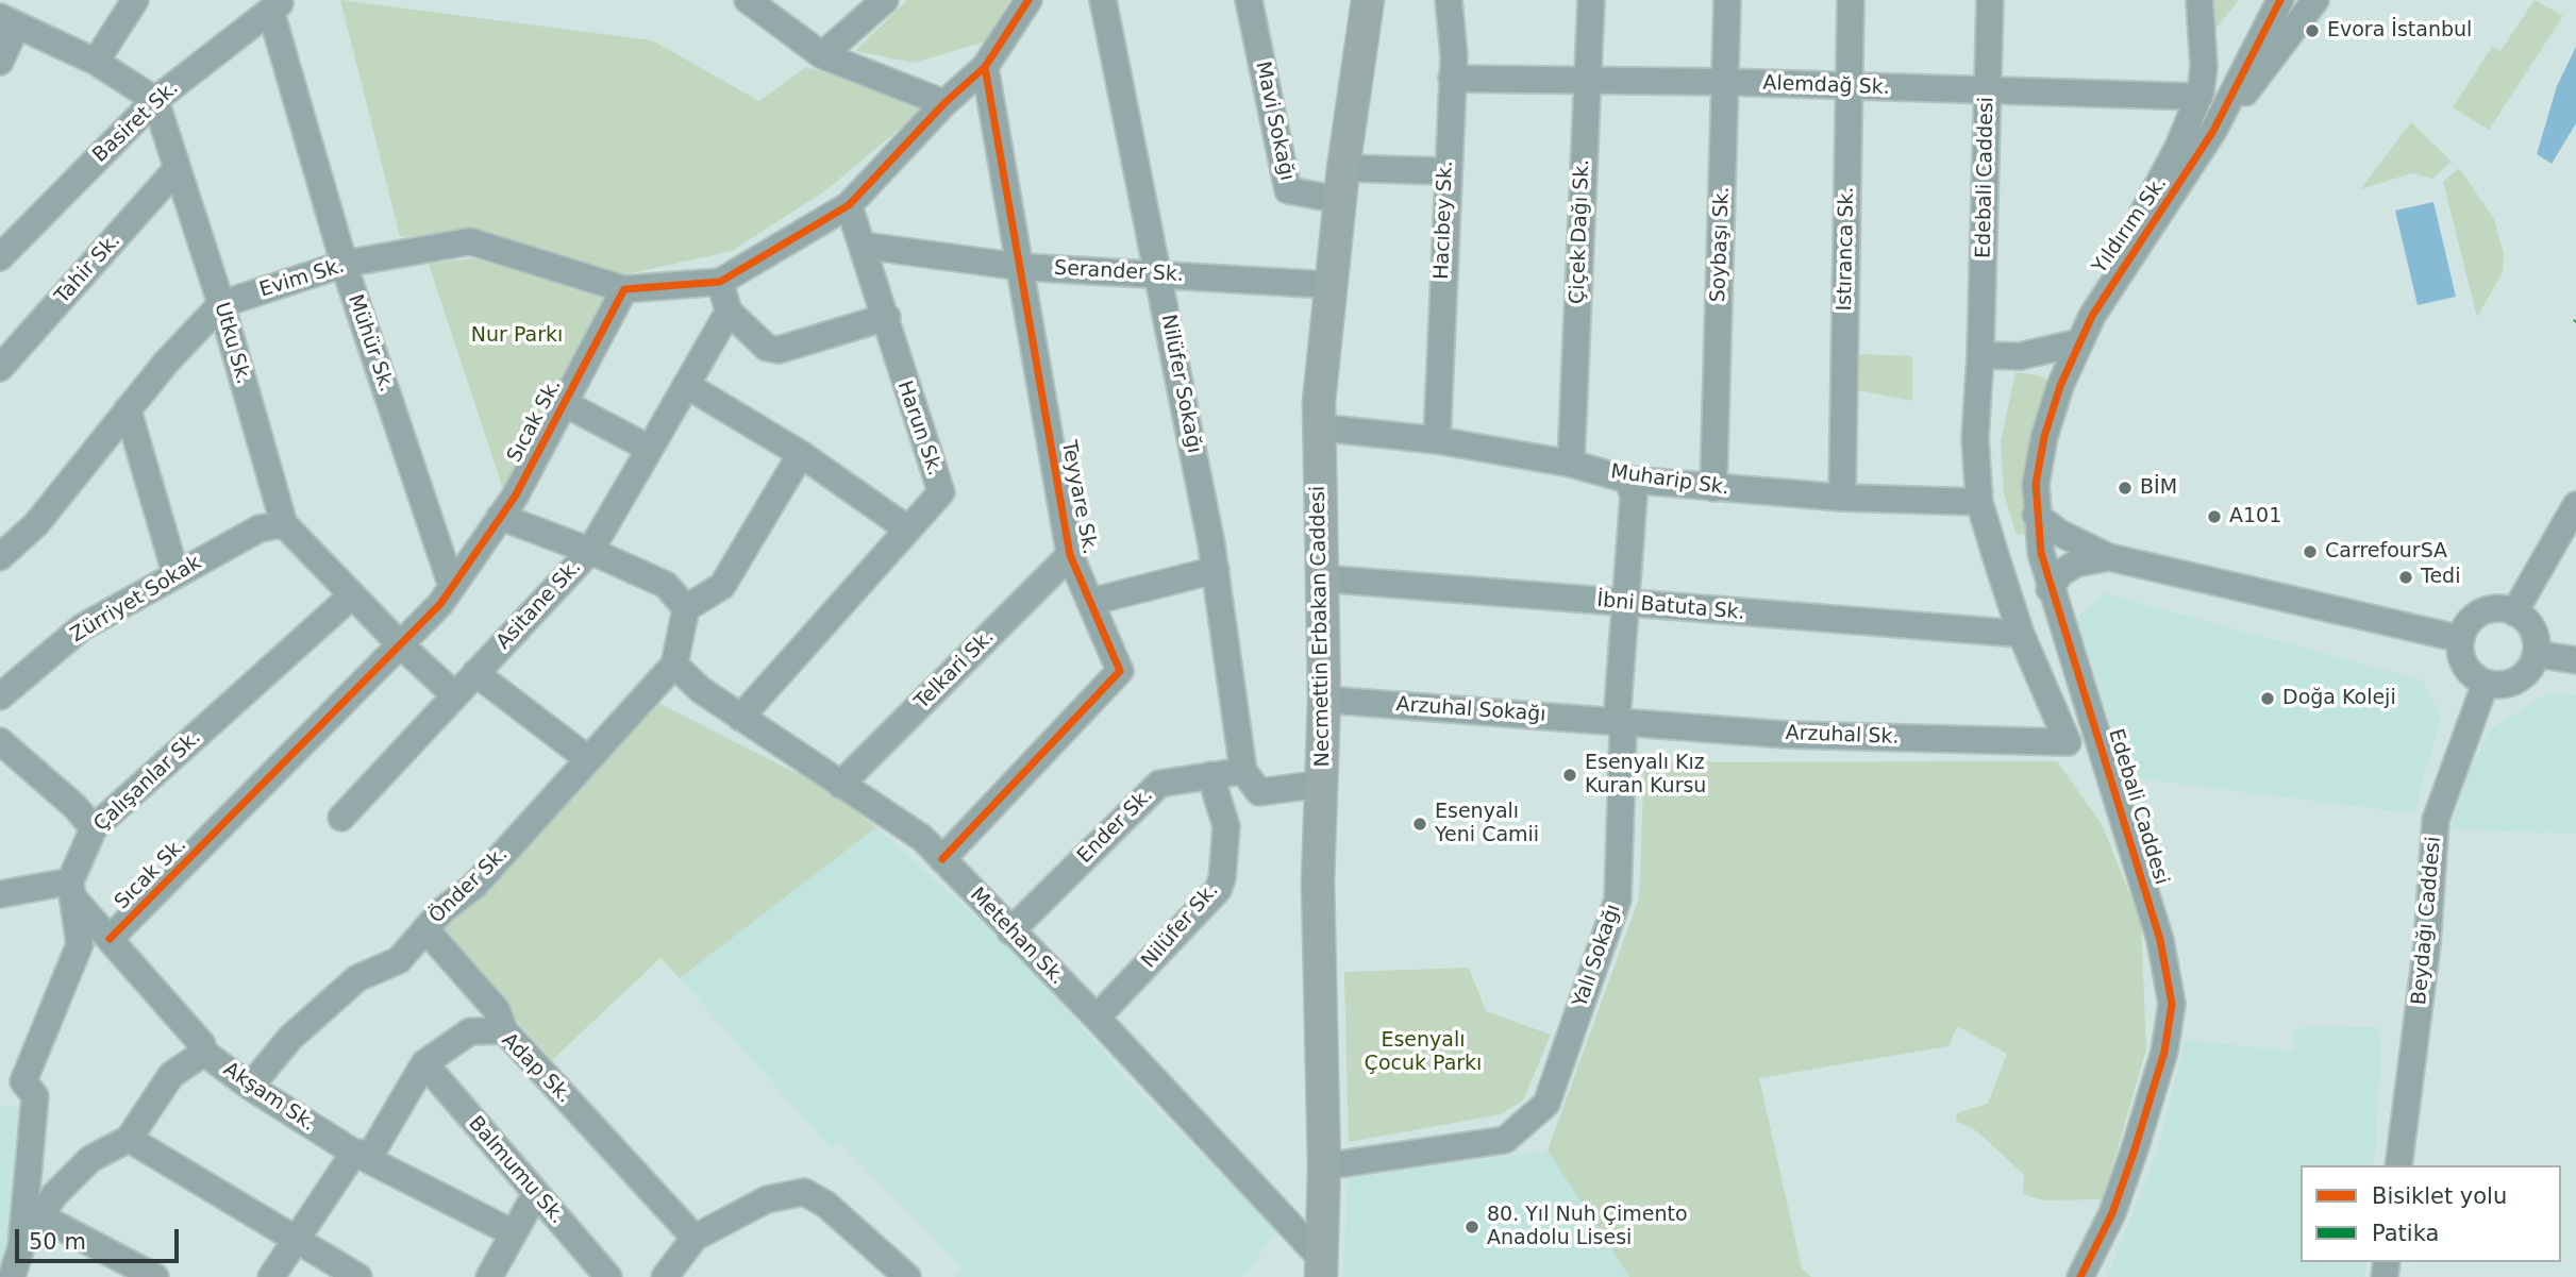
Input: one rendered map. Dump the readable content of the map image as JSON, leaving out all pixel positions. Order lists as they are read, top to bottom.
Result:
{
  "streets": {
    "main road": ["Necmettin Erbakan Caddesi"],
    "street": [
      "Alemdağ Sk.",
      "Mavi Sokağı",
      "Basiret Sk.",
      "Edebali Caddesi",
      "Hacıbey Sk.",
      "Yıldırım Sk.",
      "Çiçek Dağı Sk.",
      "Soybaşı Sk.",
      "Istıranca Sk.",
      "Tahir Sk.",
      "Serander Sk.",
      "Evim Sk.",
      "Utku Sk.",
      "Mühür Sk.",
      "Nilüfer Sokağı",
      "Sıcak Sk.",
      "Harun Sk.",
      "Muharip Sk.",
      "Teyyare Sk.",
      "Zürriyet Sokak",
      "Asitane Sk.",
      "İbni Batuta Sk.",
      "Telkari Sk.",
      "Arzuhal Sokağı",
      "Arzuhal Sk.",
      "Çalışanlar Sk.",
      "Ender Sk.",
      "Önder Sk.",
      "Beydağı Caddesi",
      "Nilüfer Sk.",
      "Metehan Sk.",
      "Yalı Sokağı",
      "Adap Sk.",
      "Akşam Sk.",
      "Balmumu Sk."
    ]
  },
  "crossings": [
    ["Alemdağ Sk.", "Edebali Caddesi"],
    ["Alemdağ Sk.", "Hacıbey Sk."],
    ["Alemdağ Sk.", "Yıldırım Sk."],
    ["Alemdağ Sk.", "Çiçek Dağı Sk."],
    ["Alemdağ Sk.", "Soybaşı Sk."],
    ["Alemdağ Sk.", "Istıranca Sk."],
    ["Mavi Sokağı", "Necmettin Erbakan Caddesi"],
    ["Basiret Sk.", "Utku Sk."],
    ["Basiret Sk.", "Mühür Sk."],
    ["Edebali Caddesi", "Yıldırım Sk."],
    ["Edebali Caddesi", "Muharip Sk."],
    ["Edebali Caddesi", "İbni Batuta Sk."],
    ["Edebali Caddesi", "Arzuhal Sk."],
    ["Hacıbey Sk.", "Muharip Sk."],
    ["Çiçek Dağı Sk.", "Muharip Sk."],
    ["Soybaşı Sk.", "Muharip Sk."],
    ["Istıranca Sk.", "Muharip Sk."],
    ["Tahir Sk.", "Utku Sk."],
    ["Serander Sk.", "Nilüfer Sokağı"],
    ["Serander Sk.", "Harun Sk."],
    ["Serander Sk.", "Teyyare Sk."],
    ["Serander Sk.", "Necmettin Erbakan Caddesi"],
    ["Evim Sk.", "Utku Sk."],
    ["Evim Sk.", "Mühür Sk."],
    ["Evim Sk.", "Sıcak Sk."],
    ["Utku Sk.", "Sıcak Sk."],
    ["Utku Sk.", "Zürriyet Sokak"],
    ["Utku Sk.", "Asitane Sk."],
    ["Utku Sk.", "Çalışanlar Sk."],
    ["Mühür Sk.", "Sıcak Sk."],
    ["Nilüfer Sokağı", "Ender Sk."],
    ["Sıcak Sk.", "Akşam Sk."],
    ["Harun Sk.", "Metehan Sk."],
    ["Muharip Sk.", "Necmettin Erbakan Caddesi"],
    ["Muharip Sk.", "Yalı Sokağı"],
    ["Teyyare Sk.", "Telkari Sk."],
    ["Teyyare Sk.", "Metehan Sk."],
    ["İbni Batuta Sk.", "Necmettin Erbakan Caddesi"],
    ["İbni Batuta Sk.", "Yalı Sokağı"],
    ["Necmettin Erbakan Caddesi", "Arzuhal Sokağı"],
    ["Necmettin Erbakan Caddesi", "Metehan Sk."],
    ["Necmettin Erbakan Caddesi", "Yalı Sokağı"],
    ["Telkari Sk.", "Metehan Sk."],
    ["Arzuhal Sokağı", "Arzuhal Sk."],
    ["Arzuhal Sokağı", "Yalı Sokağı"],
    ["Arzuhal Sk.", "Yalı Sokağı"],
    ["Çalışanlar Sk.", "Akşam Sk."],
    ["Ender Sk.", "Nilüfer Sk."],
    ["Ender Sk.", "Metehan Sk."],
    ["Önder Sk.", "Metehan Sk."],
    ["Önder Sk.", "Akşam Sk."],
    ["Nilüfer Sk.", "Metehan Sk."],
    ["Adap Sk.", "Akşam Sk."],
    ["Adap Sk.", "Balmumu Sk."]
  ],
  "parks": ["Nur Parkı", "Esenyalı Çocuk Parkı"],
  "places": [
    "Evora İstanbul",
    "BİM",
    "A101",
    "CarrefourSA",
    "Tedi",
    "Doğa Koleji",
    "Esenyalı Kız Kuran Kursu",
    "Esenyalı Yeni Camii",
    "80. Yıl Nuh Çimento Anadolu Lisesi"
  ],
  "legend": ["Bisiklet yolu", "Patika"],
  "scale_bar": "50 m"
}
